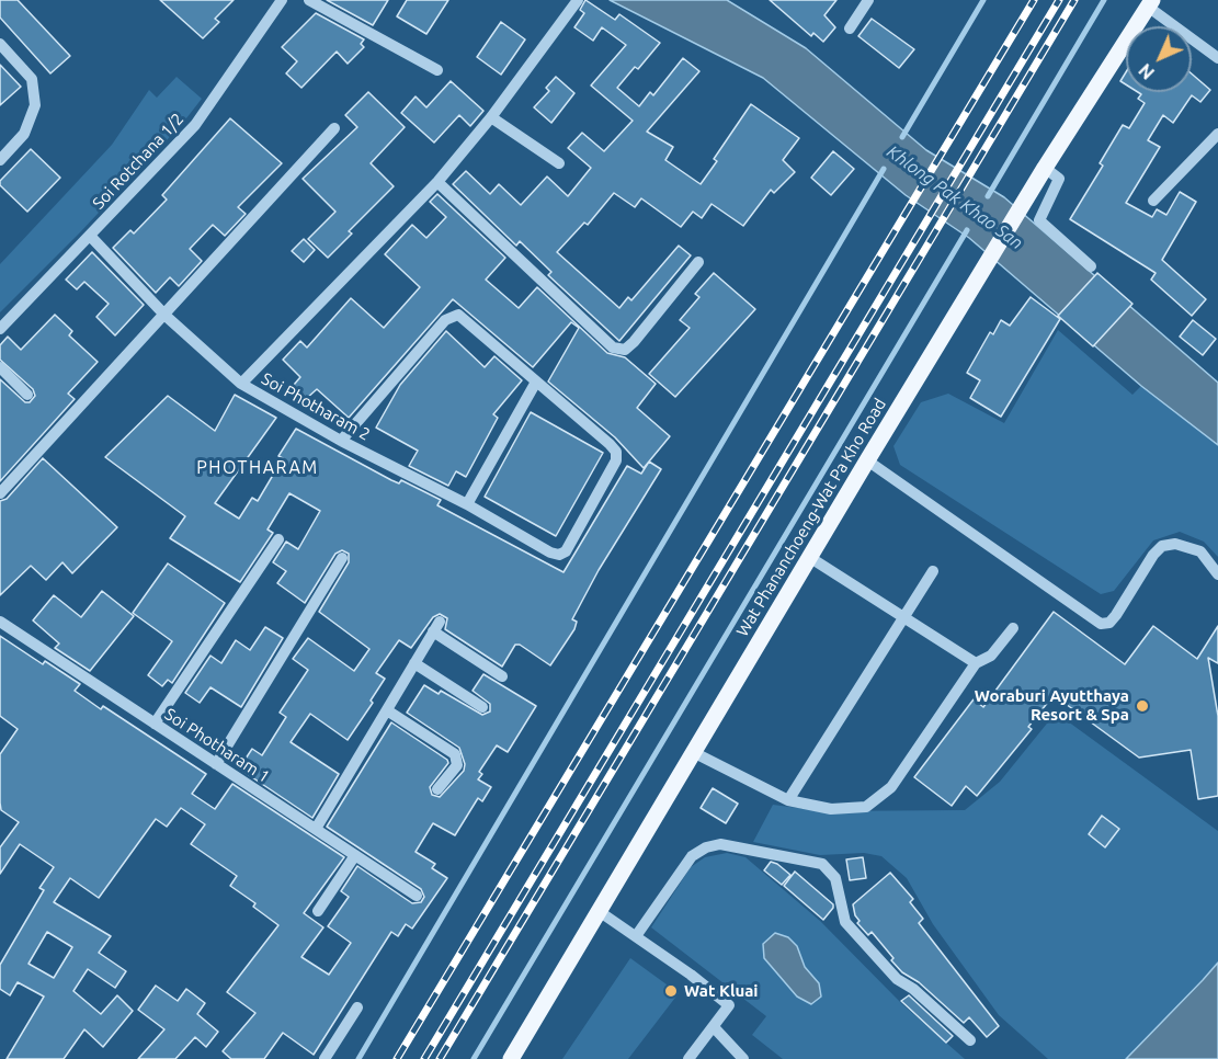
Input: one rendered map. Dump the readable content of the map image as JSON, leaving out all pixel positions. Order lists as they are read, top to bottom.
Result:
{
  "streets": {
    "main road": ["Wat Phananchoeng-Wat Pa Kho Road"],
    "street": ["Soi Rotchana 1/2", "Soi Photharam 2", "Soi Photharam 1"]
  },
  "crossings": [
    ["Soi Rotchana 1/2", "Soi Photharam 2"]
  ],
  "districts": ["PHOTHARAM"],
  "water": ["Khlong Pak Khao San"],
  "places": ["Woraburi Ayutthaya Resort & Spa", "Wat Kluai"],
  "north": "bottom left"
}
